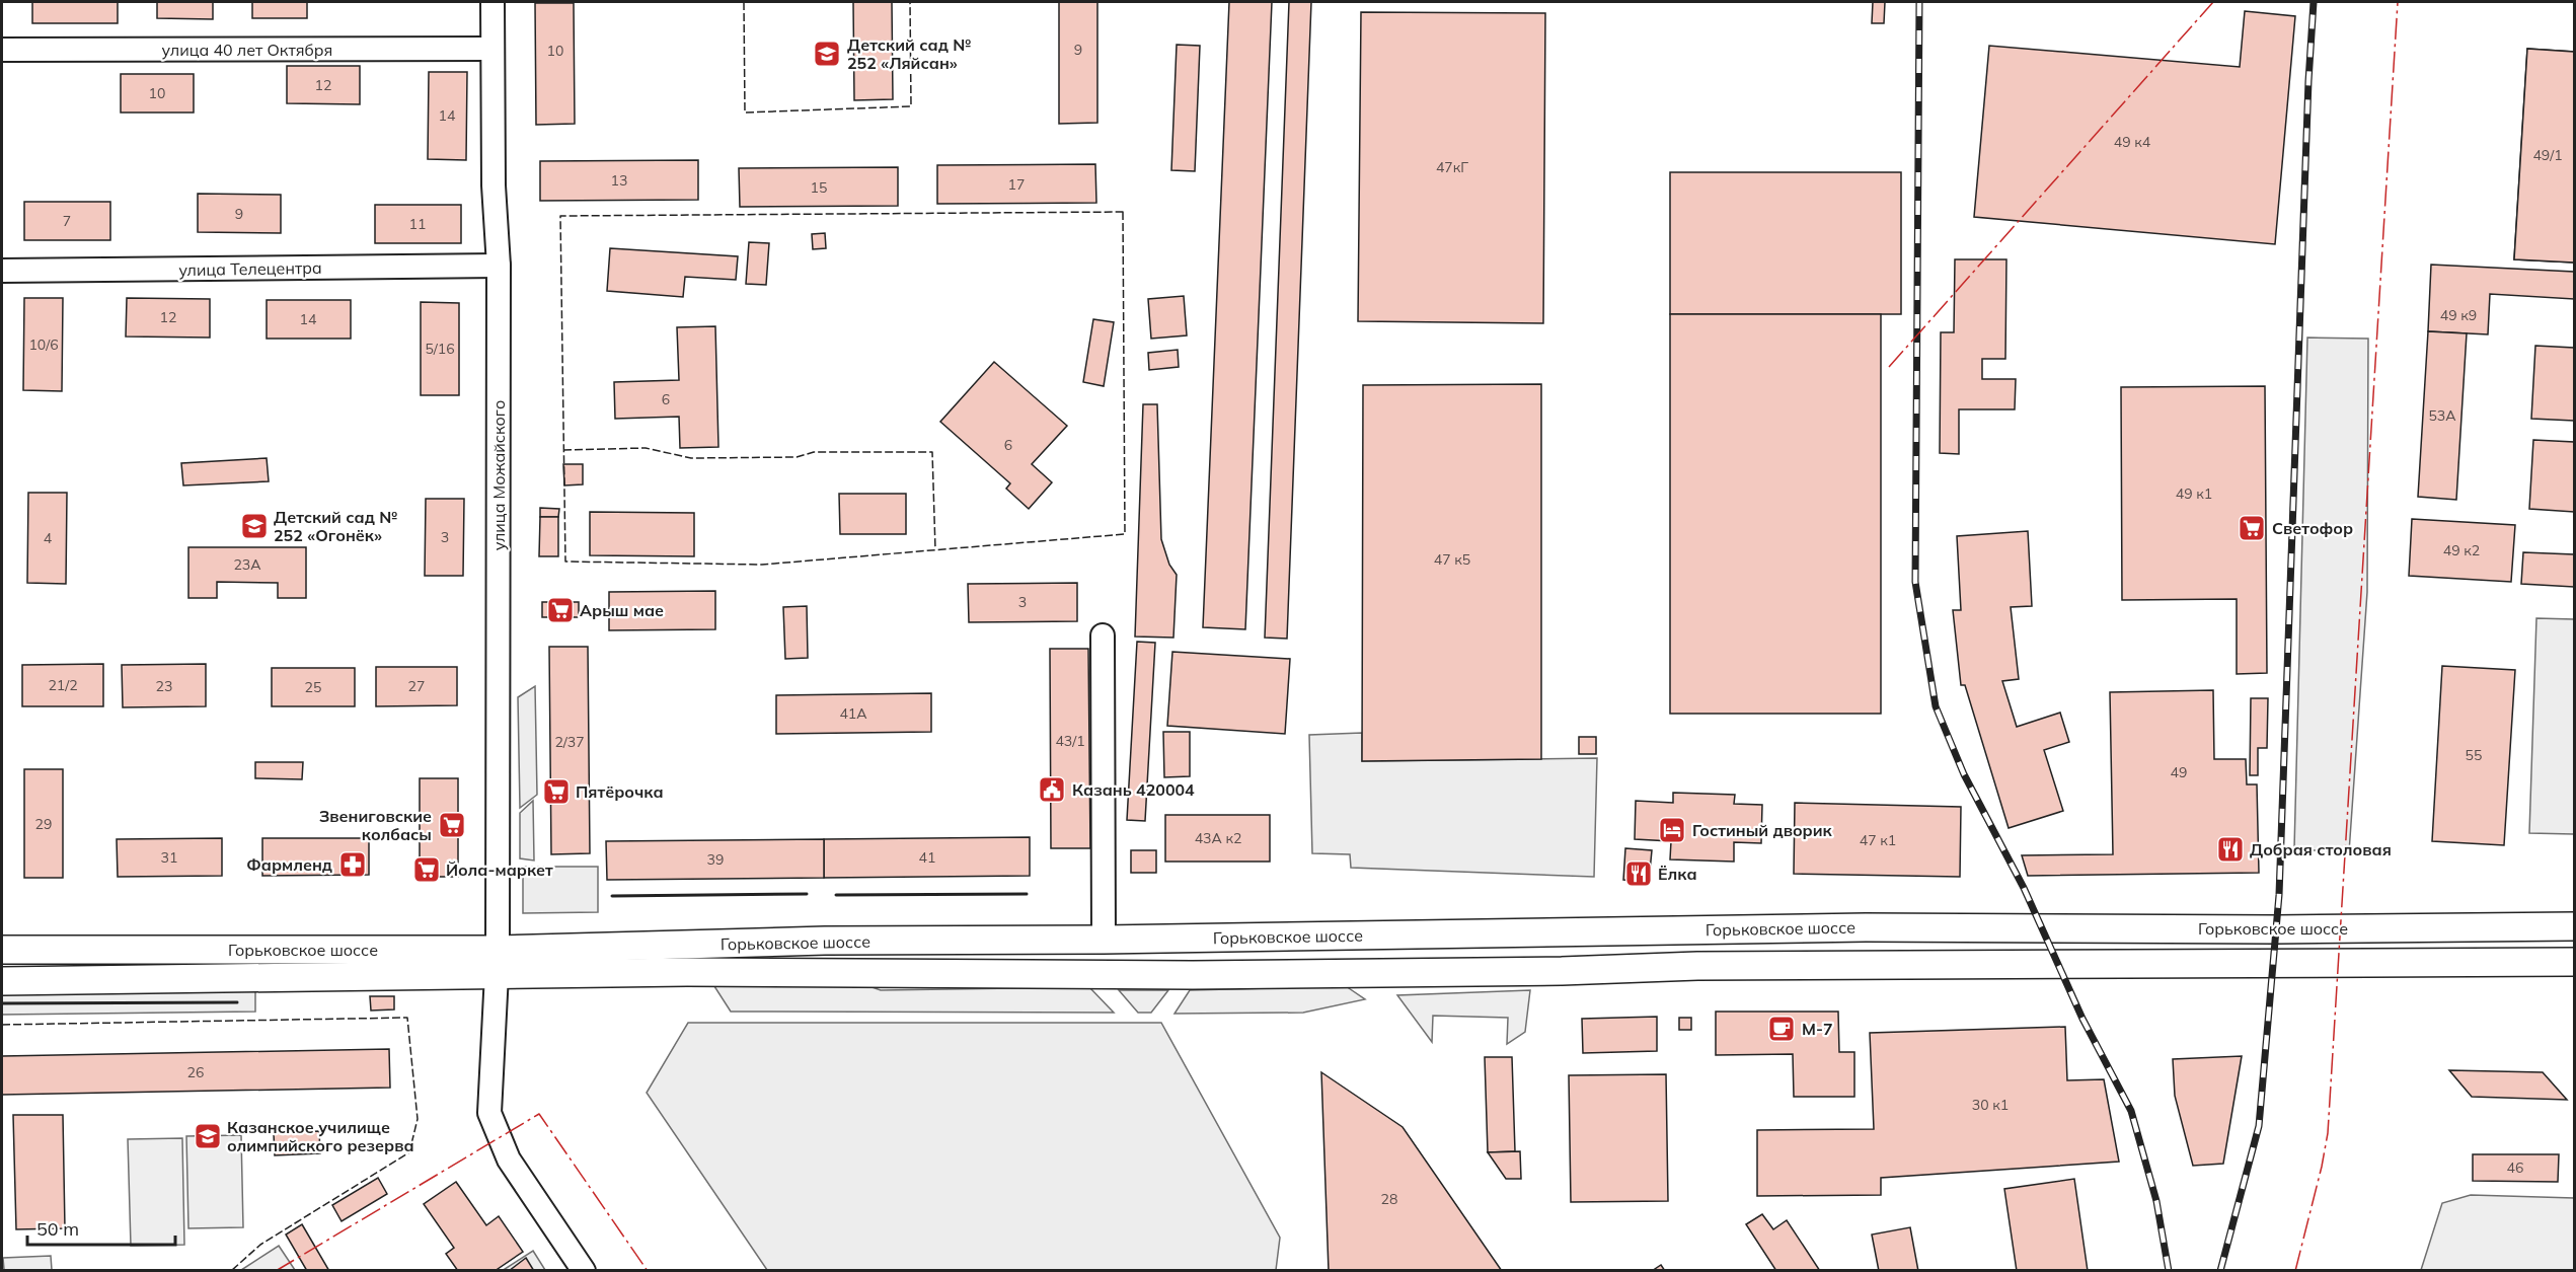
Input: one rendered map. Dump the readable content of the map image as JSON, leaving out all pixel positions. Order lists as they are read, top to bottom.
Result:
{
  "streets": {
    "main road": ["Горьковское шоссе"],
    "street": ["улица 40 лет Октября", "улица Телецентра", "улица Можайского"]
  },
  "crossings": [
    ["улица 40 лет Октября", "улица Можайского"],
    ["улица Телецентра", "улица Можайского"],
    ["улица Можайского", "Горьковское шоссе"]
  ],
  "places": {
    "school or university": ["Детский сад № 252 «Ляйсан»", "Детский сад № 252 «Огонёк»", "Казанское училище олимпийского резерва"],
    "supermarket": [
      "Светофор",
      "Арыш мае",
      "Пятёрочка",
      "Звениговские колбасы",
      "Йола-маркет"
    ],
    "public building": ["Казань 420004"],
    "hotel": ["Гостиный дворик"],
    "restaurant": ["Добрая столовая", "Ёлка"],
    "pharmacy": ["Фармленд"],
    "cafe": ["М-7"]
  },
  "house_numbers": [
    "9",
    "10",
    "12",
    "10",
    "14",
    "49 к4",
    "49/1",
    "47кГ",
    "13",
    "17",
    "15",
    "9",
    "7",
    "11",
    "49 к9",
    "12",
    "14",
    "10/6",
    "5/16",
    "6",
    "53А",
    "6",
    "49 к1",
    "3",
    "4",
    "49 к2",
    "47 к5",
    "23А",
    "3",
    "21/2",
    "23",
    "27",
    "25",
    "41А",
    "43/1",
    "2/37",
    "55",
    "49",
    "29",
    "43А к2",
    "47 к1",
    "31",
    "41",
    "39",
    "26",
    "30 к1",
    "46",
    "28"
  ],
  "scale_bar": "50 m"
}
